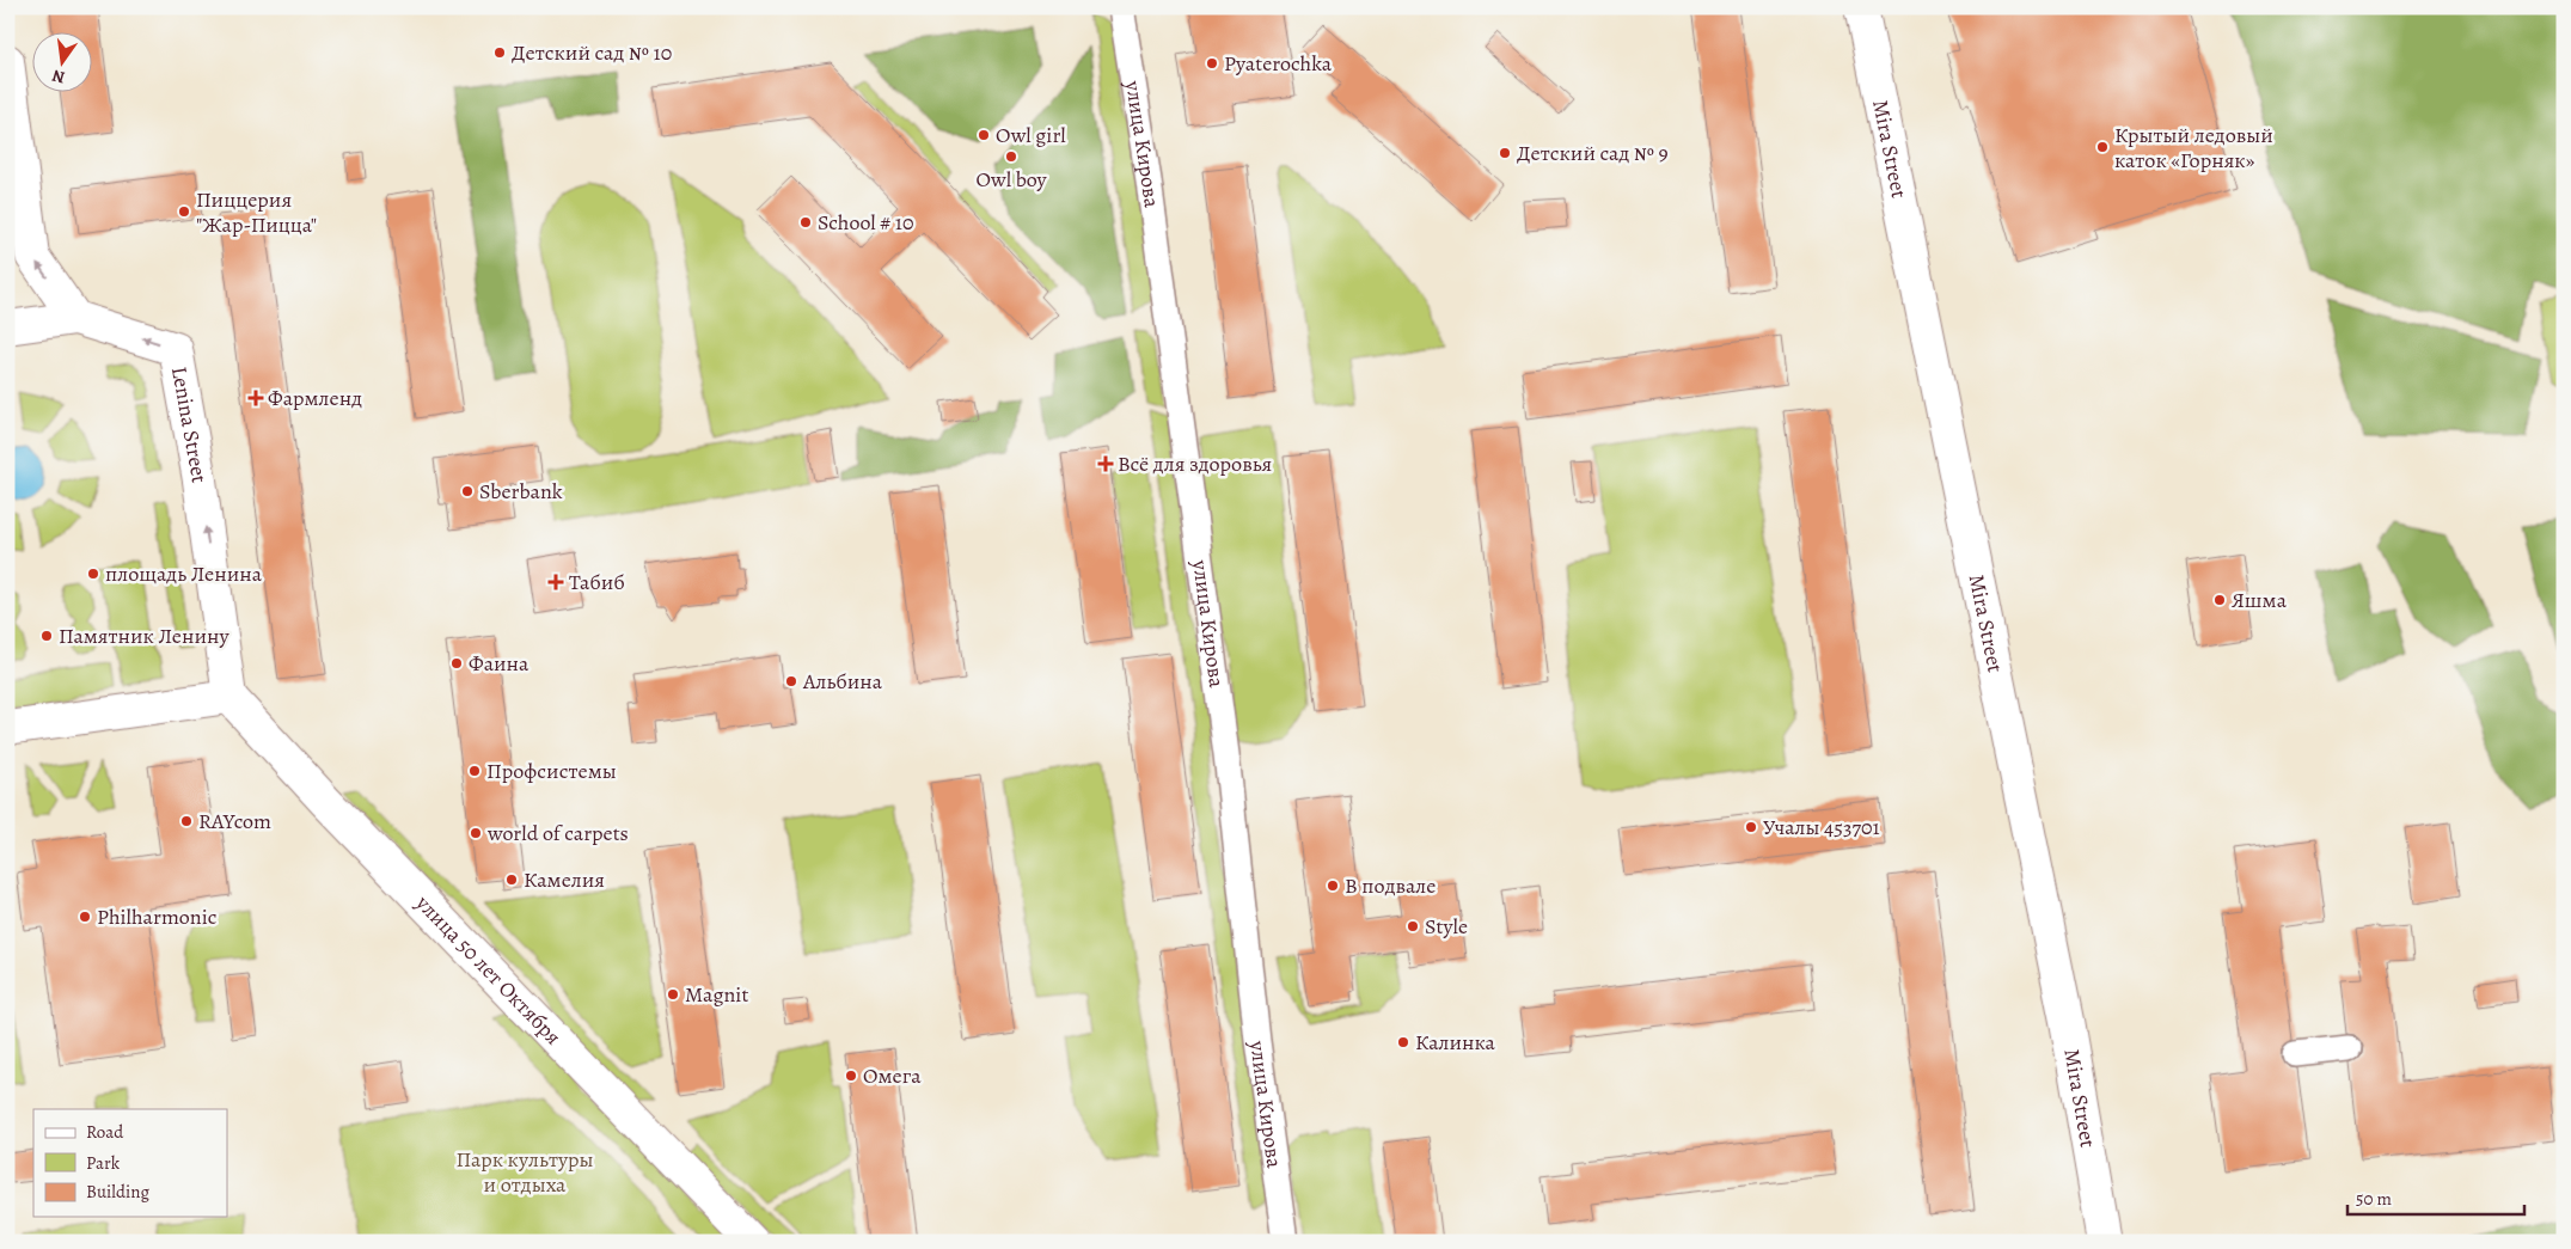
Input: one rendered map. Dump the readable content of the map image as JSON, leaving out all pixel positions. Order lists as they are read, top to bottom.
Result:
{
  "streets": {
    "main road": ["Mira Street", "Lenina Street", "улица 50 лет Октября"],
    "street": ["улица Кирова"]
  },
  "crossings": [
    ["Lenina Street", "улица 50 лет Октября"]
  ],
  "one_way": ["Lenina Street"],
  "parks": ["Парк культуры и отдыха"],
  "places": {
    "other": [
      "Детский сад № 10",
      "Pyaterochka",
      "Owl girl",
      "Крытый ледовый каток «Горняк»",
      "Детский сад № 9",
      "Owl boy",
      "Пиццерия \"Жар-Пицца\"",
      "School # 10",
      "Sberbank",
      "площадь Ленина",
      "Яшма",
      "Памятник Ленину",
      "Фаина",
      "Альбина",
      "Профсистемы",
      "RAYcom",
      "Учалы 453701",
      "world of carpets",
      "Камелия",
      "В подвале",
      "Philharmonic",
      "Style",
      "Magnit",
      "Калинка",
      "Омега"
    ],
    "health": ["Фармленд", "Всё для здоровья", "Табиб"]
  },
  "legend": ["Road", "Park", "Building"],
  "scale_bar": "50 m",
  "north": "bottom"
}
